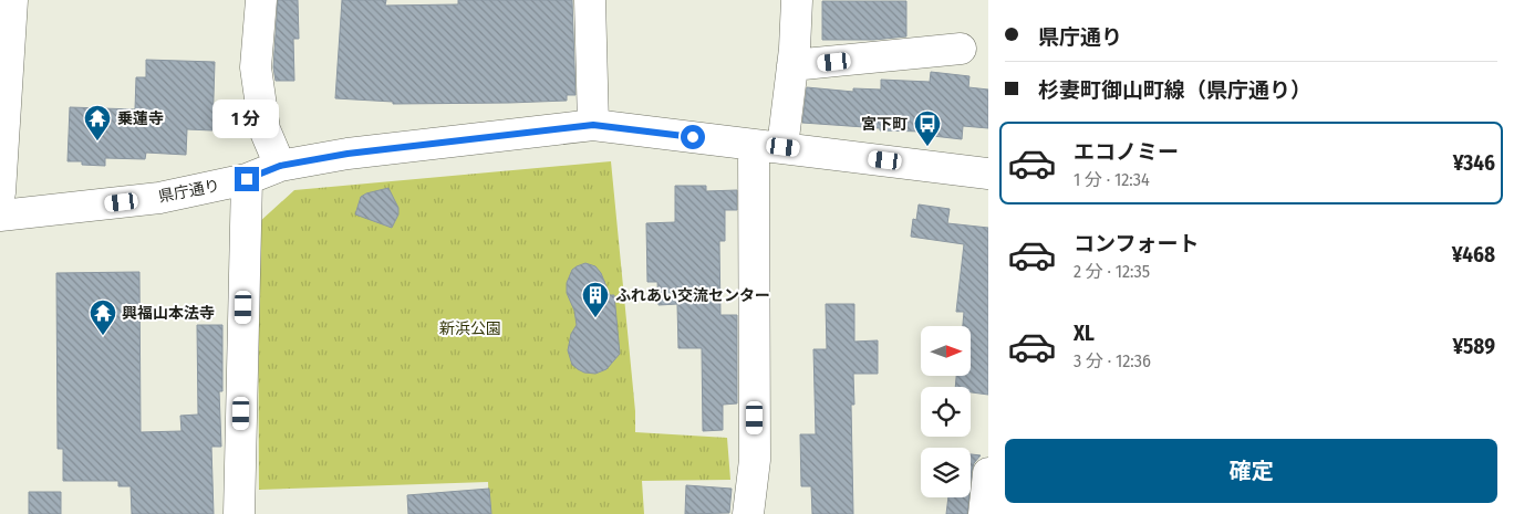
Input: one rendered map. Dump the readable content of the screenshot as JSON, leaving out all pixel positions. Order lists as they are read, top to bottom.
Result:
{
  "streets": {
    "street": ["県庁通り"]
  },
  "parks": ["新浜公園"],
  "places": {
    "temple": ["乗蓮寺", "興福山本法寺"],
    "bus stop": ["宮下町"],
    "building": ["ふれあい交流センター"]
  },
  "north": "right",
  "page": {
    "banner": ["県庁通り", "杉妻町御山町線（県庁通り）"],
    "bubble": "1 分",
    "list": [
      {
        "name": "エコノミー",
        "note": "1 分 · 12:34",
        "value": "¥346"
      },
      {
        "name": "コンフォート",
        "note": "2 分 · 12:35",
        "value": "¥468"
      },
      {
        "name": "XL",
        "note": "3 分 · 12:36",
        "value": "¥589"
      }
    ],
    "buttons": "確定"
  }
}
